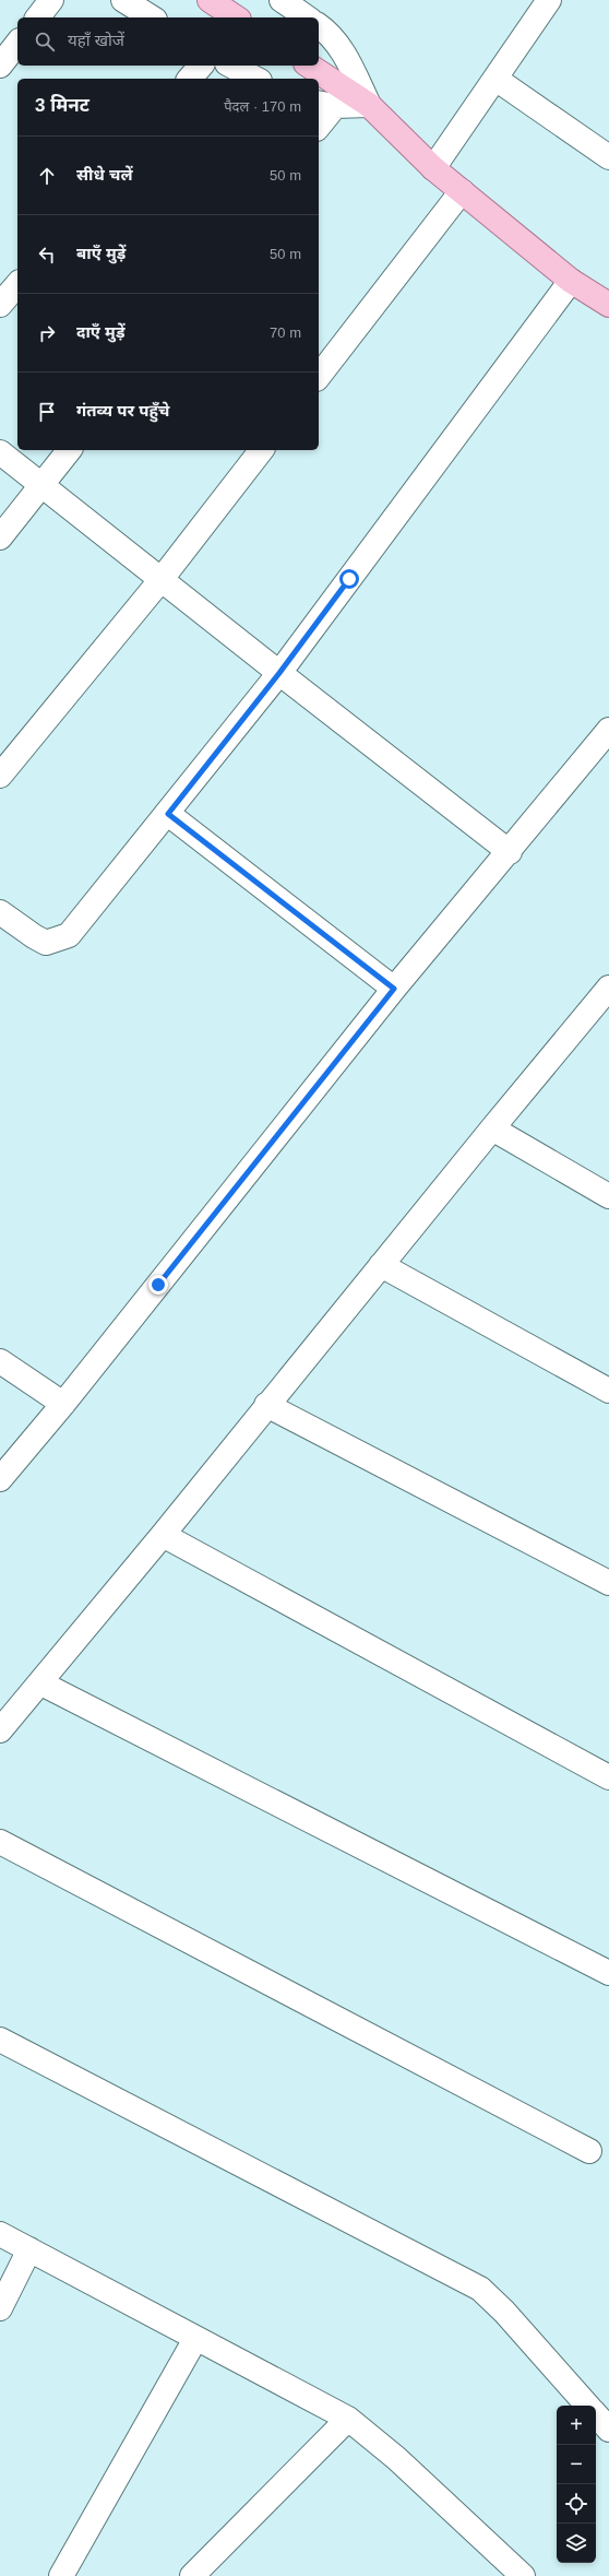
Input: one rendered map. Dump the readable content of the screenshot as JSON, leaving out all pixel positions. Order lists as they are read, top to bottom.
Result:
{
  "page": {
    "search": "यहाँ खोजें",
    "heading": ["3 मिनट", "पैदल · 170 m"],
    "list": [
      ["सीधे चलें", "50 m"],
      ["बाएँ मुड़ें", "50 m"],
      ["दाएँ मुड़ें", "70 m"],
      "गंतव्य पर पहुँचे"
    ],
    "map_buttons": ["+", "−"]
  }
}
